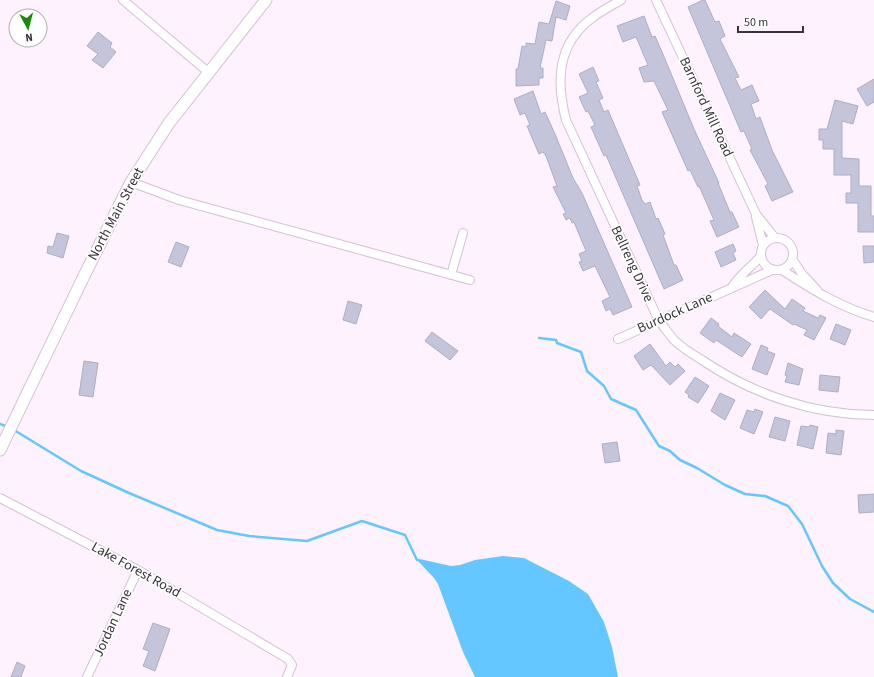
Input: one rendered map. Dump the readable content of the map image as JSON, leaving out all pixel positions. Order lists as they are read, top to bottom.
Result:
{
  "streets": {
    "main road": ["North Main Street"],
    "street": [
      "Barnford Mill Road",
      "Bellreng Drive",
      "Burdock Lane",
      "Lake Forest Road",
      "Jordan Lane"
    ]
  },
  "crossings": [
    ["Barnford Mill Road", "Burdock Lane"],
    ["Bellreng Drive", "Burdock Lane"],
    ["Lake Forest Road", "Jordan Lane"]
  ],
  "scale_bar": "50 m",
  "north": "bottom"
}
